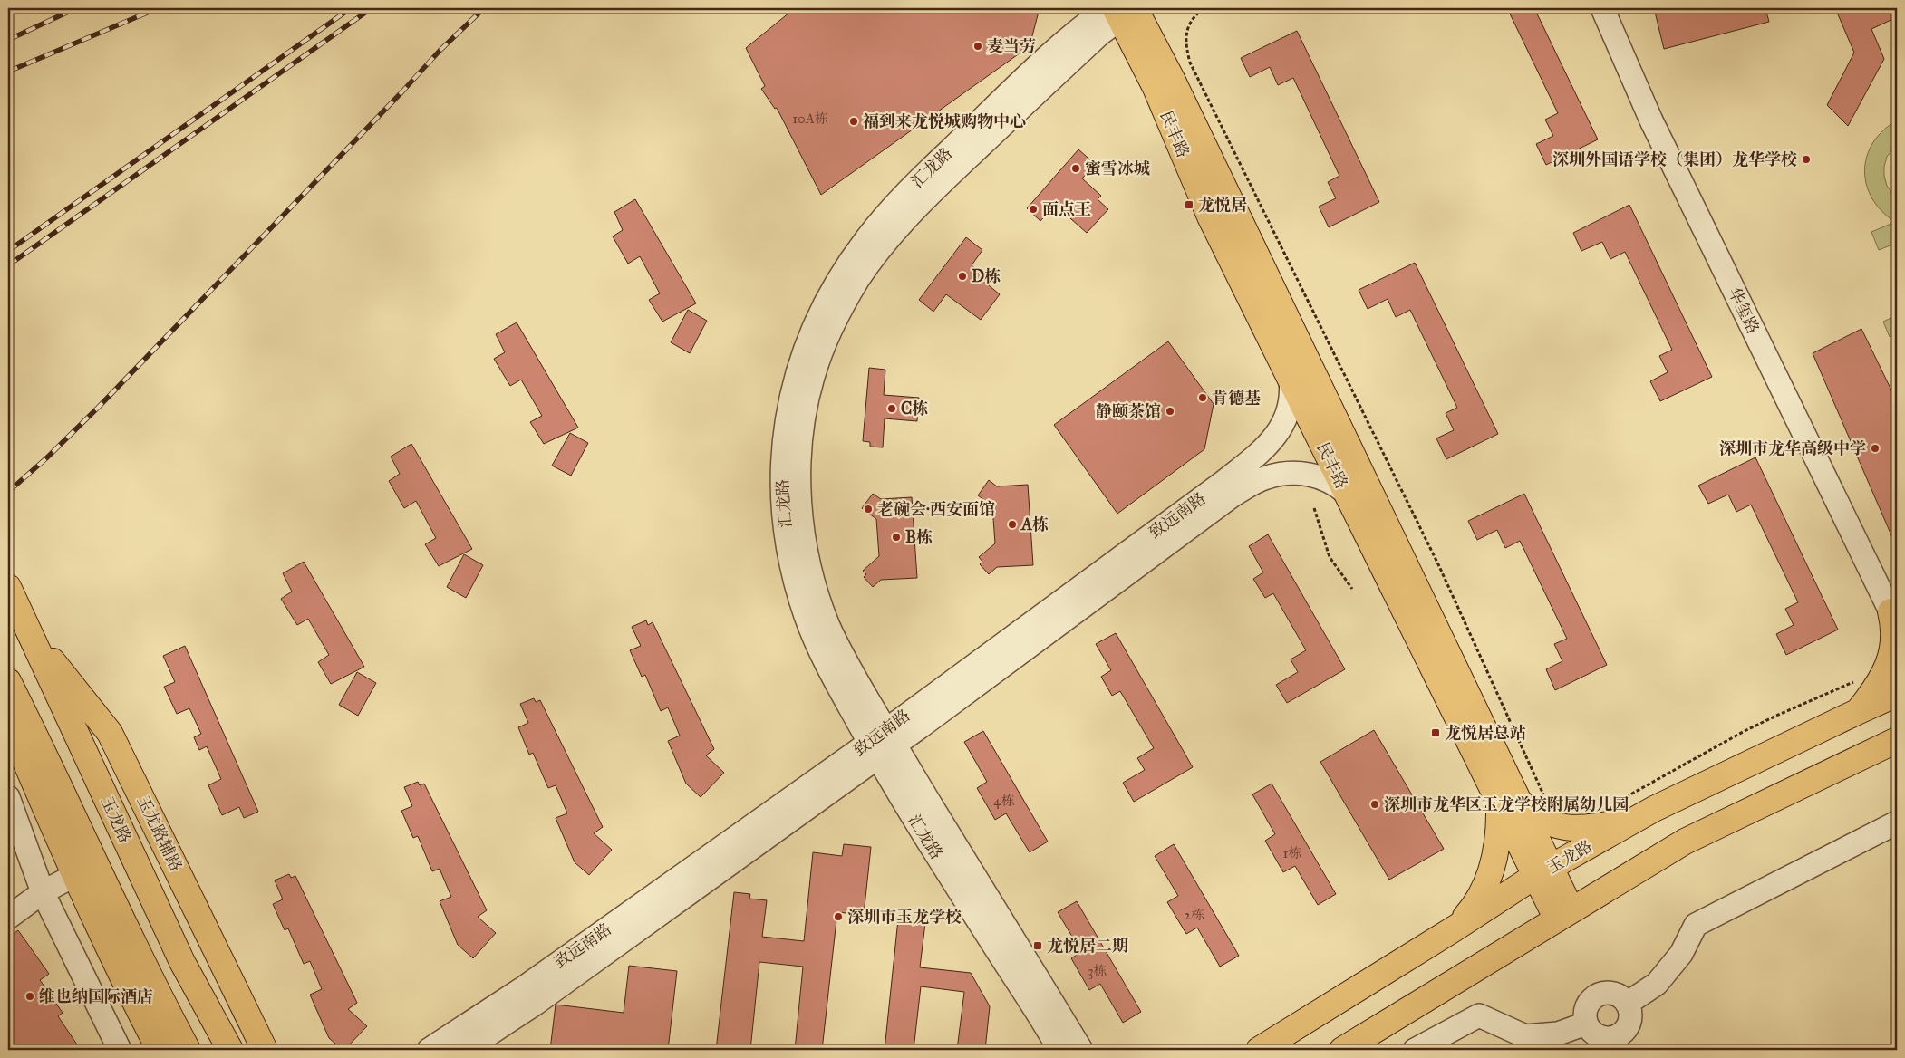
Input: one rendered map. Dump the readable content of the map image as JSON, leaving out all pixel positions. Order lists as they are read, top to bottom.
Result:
{
  "streets": {
    "main road": ["民丰路", "玉龙路", "玉龙路辅路"],
    "street": ["汇龙路", "华玺路", "致远南路"]
  },
  "crossings": [
    ["民丰路", "汇龙路"],
    ["民丰路", "致远南路"],
    ["民丰路", "玉龙路"],
    ["汇龙路", "致远南路"],
    ["玉龙路", "玉龙路辅路"]
  ],
  "places": {
    "other": [
      "麦当劳",
      "福到来龙悦城购物中心",
      "深圳外国语学校（集团）龙华学校",
      "蜜雪冰城",
      "面点王",
      "D栋",
      "肯德基",
      "C栋",
      "静颐茶馆",
      "深圳市龙华高级中学",
      "老碗会·西安面馆",
      "A栋",
      "B栋",
      "深圳市龙华区玉龙学校附属幼儿园",
      "深圳市玉龙学校",
      "维也纳国际酒店"
    ],
    "transit": ["龙悦居", "龙悦居总站", "龙悦居二期"]
  },
  "house_numbers": [
    "10A栋",
    "4栋",
    "1栋",
    "2栋",
    "3栋"
  ]
}
